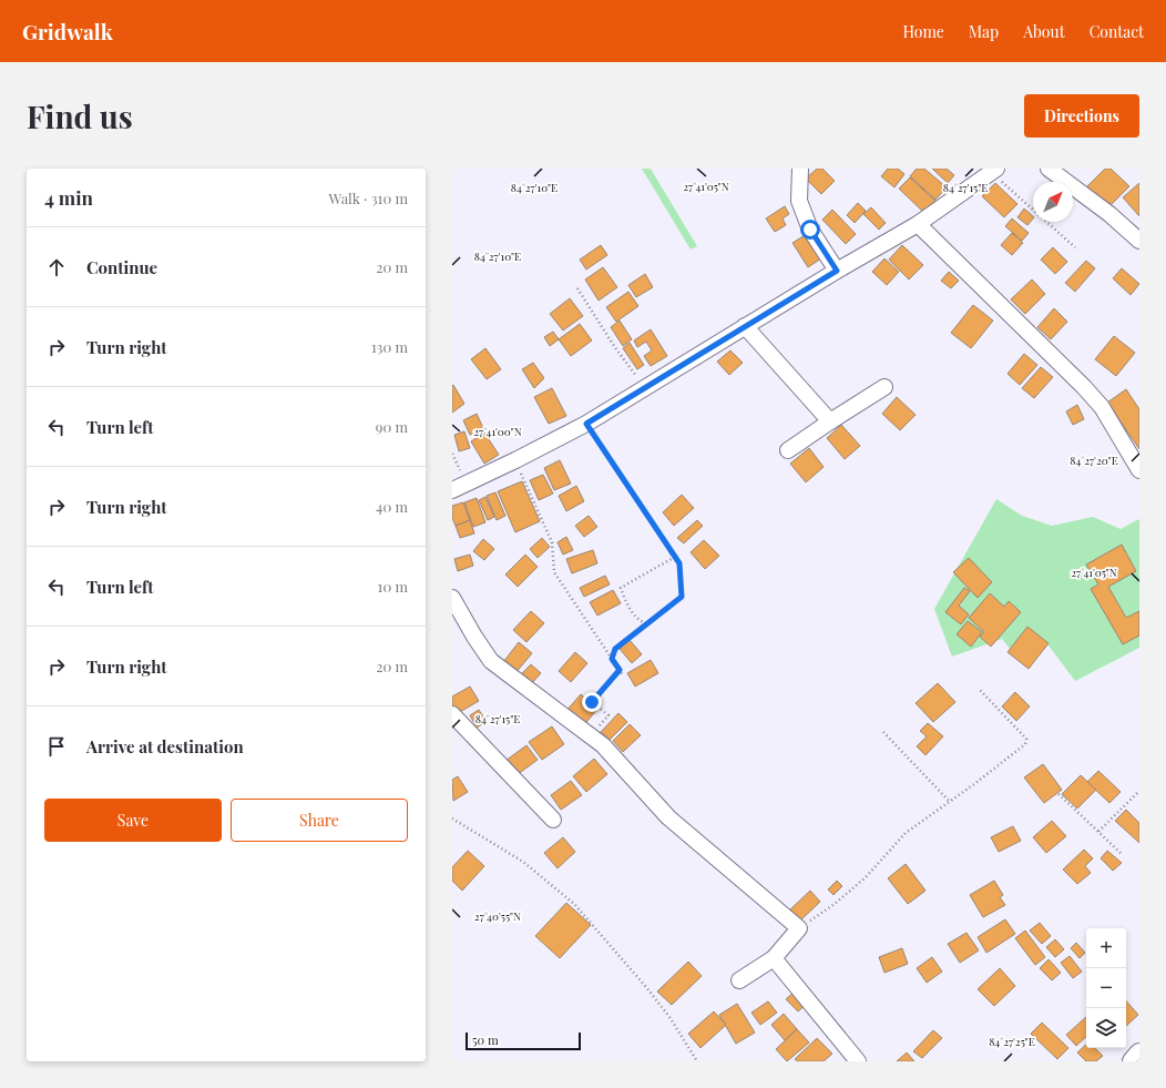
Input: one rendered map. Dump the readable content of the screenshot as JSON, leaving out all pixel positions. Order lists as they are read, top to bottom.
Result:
{
  "scale_bar": "50 m",
  "north": "top right",
  "page": {
    "header": "Gridwalk",
    "nav": [
      "Home",
      "Map",
      "About",
      "Contact"
    ],
    "buttons": [
      "Directions",
      ["Save", "Share"]
    ],
    "title": "Find us",
    "heading": ["4 min", "Walk · 310 m"],
    "list": [
      ["Continue", "20 m"],
      ["Turn right", "130 m"],
      ["Turn left", "90 m"],
      ["Turn right", "40 m"],
      ["Turn left", "10 m"],
      ["Turn right", "20 m"],
      "Arrive at destination"
    ],
    "map_buttons": ["+", "−"],
    "scale": "50 m"
  },
  "coordinates": [
    "27°41'05\"N",
    "84°27'10\"E",
    "84°27'15\"E",
    "27°41'00\"N",
    "84°27'20\"E",
    "27°40'55\"N",
    "84°27'25\"E"
  ]
}
